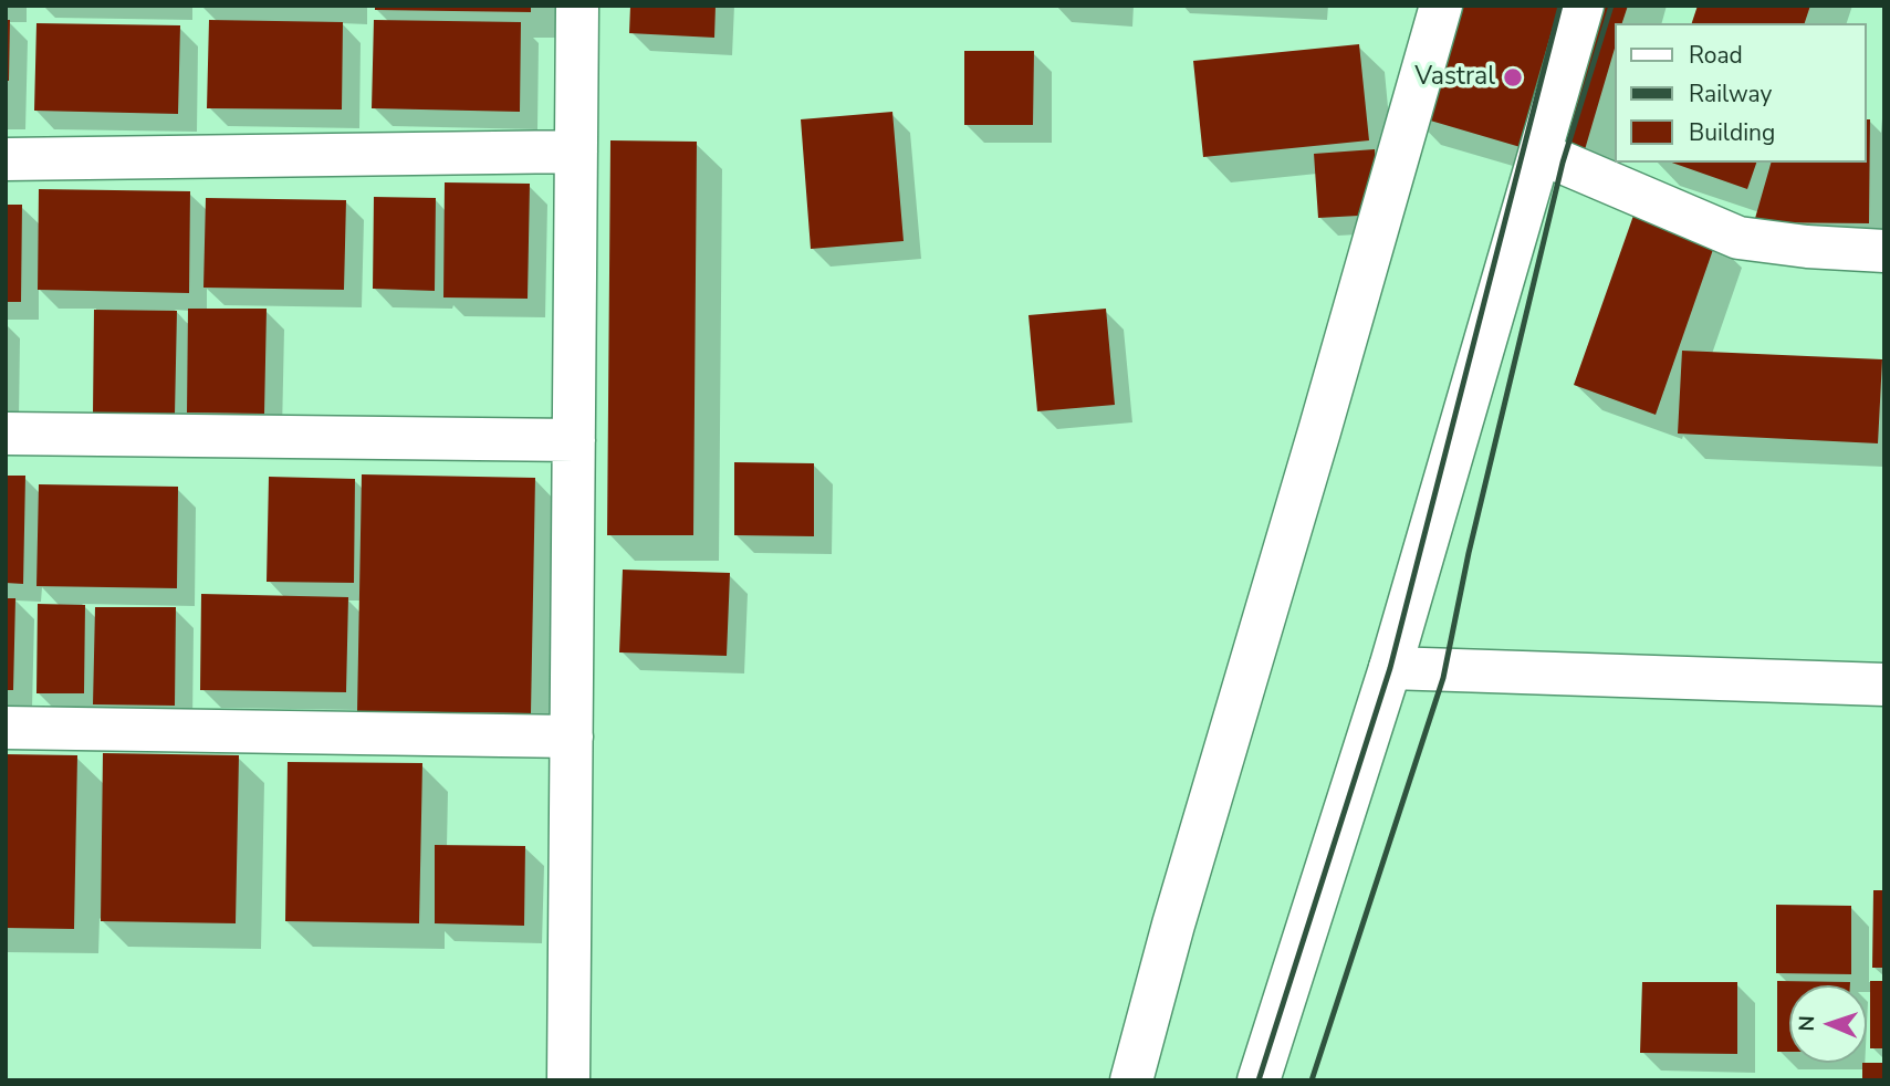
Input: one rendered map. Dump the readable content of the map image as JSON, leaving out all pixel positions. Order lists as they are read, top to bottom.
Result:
{
  "places": ["Vastral"],
  "legend": ["Road", "Railway", "Building"],
  "north": "left"
}
